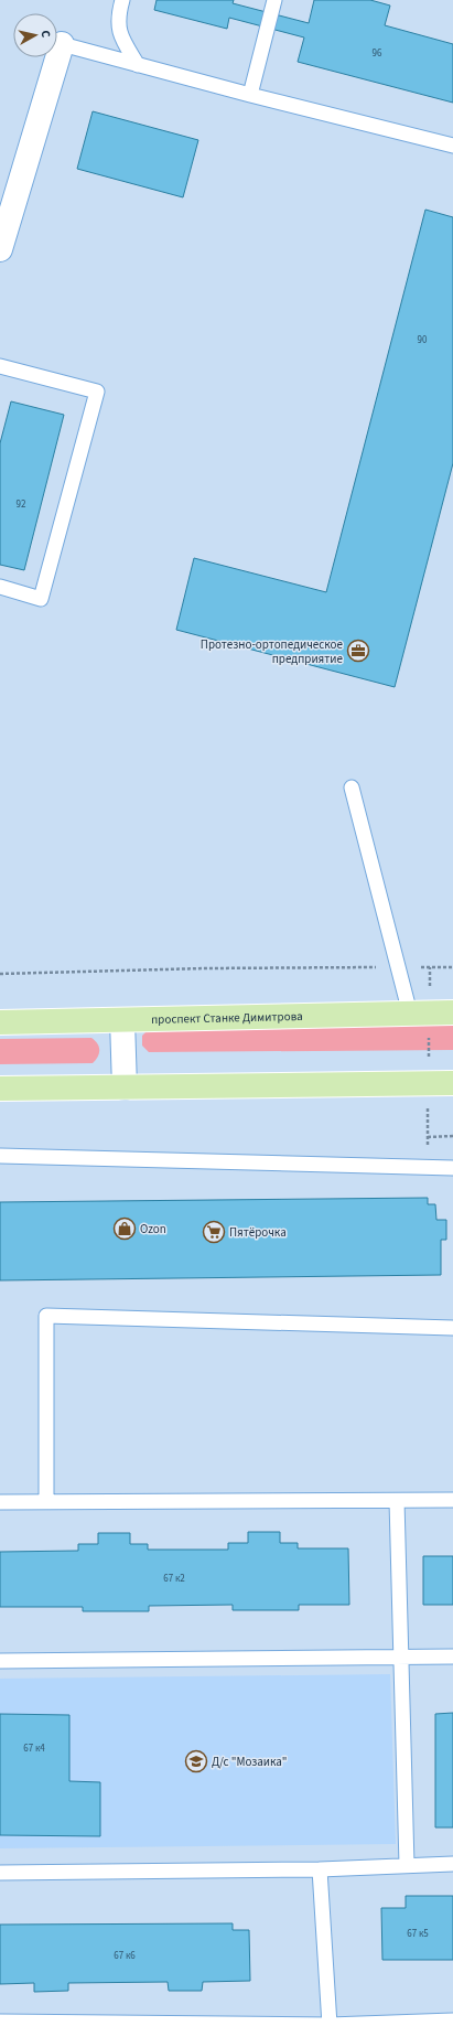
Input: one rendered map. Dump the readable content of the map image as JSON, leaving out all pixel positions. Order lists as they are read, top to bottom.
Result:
{
  "streets": {
    "main road": ["проспект Станке Димитрова"]
  },
  "places": {
    "office": ["Протезно-ортопедическое предприятие"],
    "shop": ["Ozon"],
    "supermarket": ["Пятёрочка"],
    "school or university": ["Д/с \"Мозаика\""]
  },
  "house_numbers": [
    "96",
    "90",
    "92",
    "67 к2",
    "67 к4",
    "67 к5",
    "67 к6"
  ],
  "north": "right"
}
